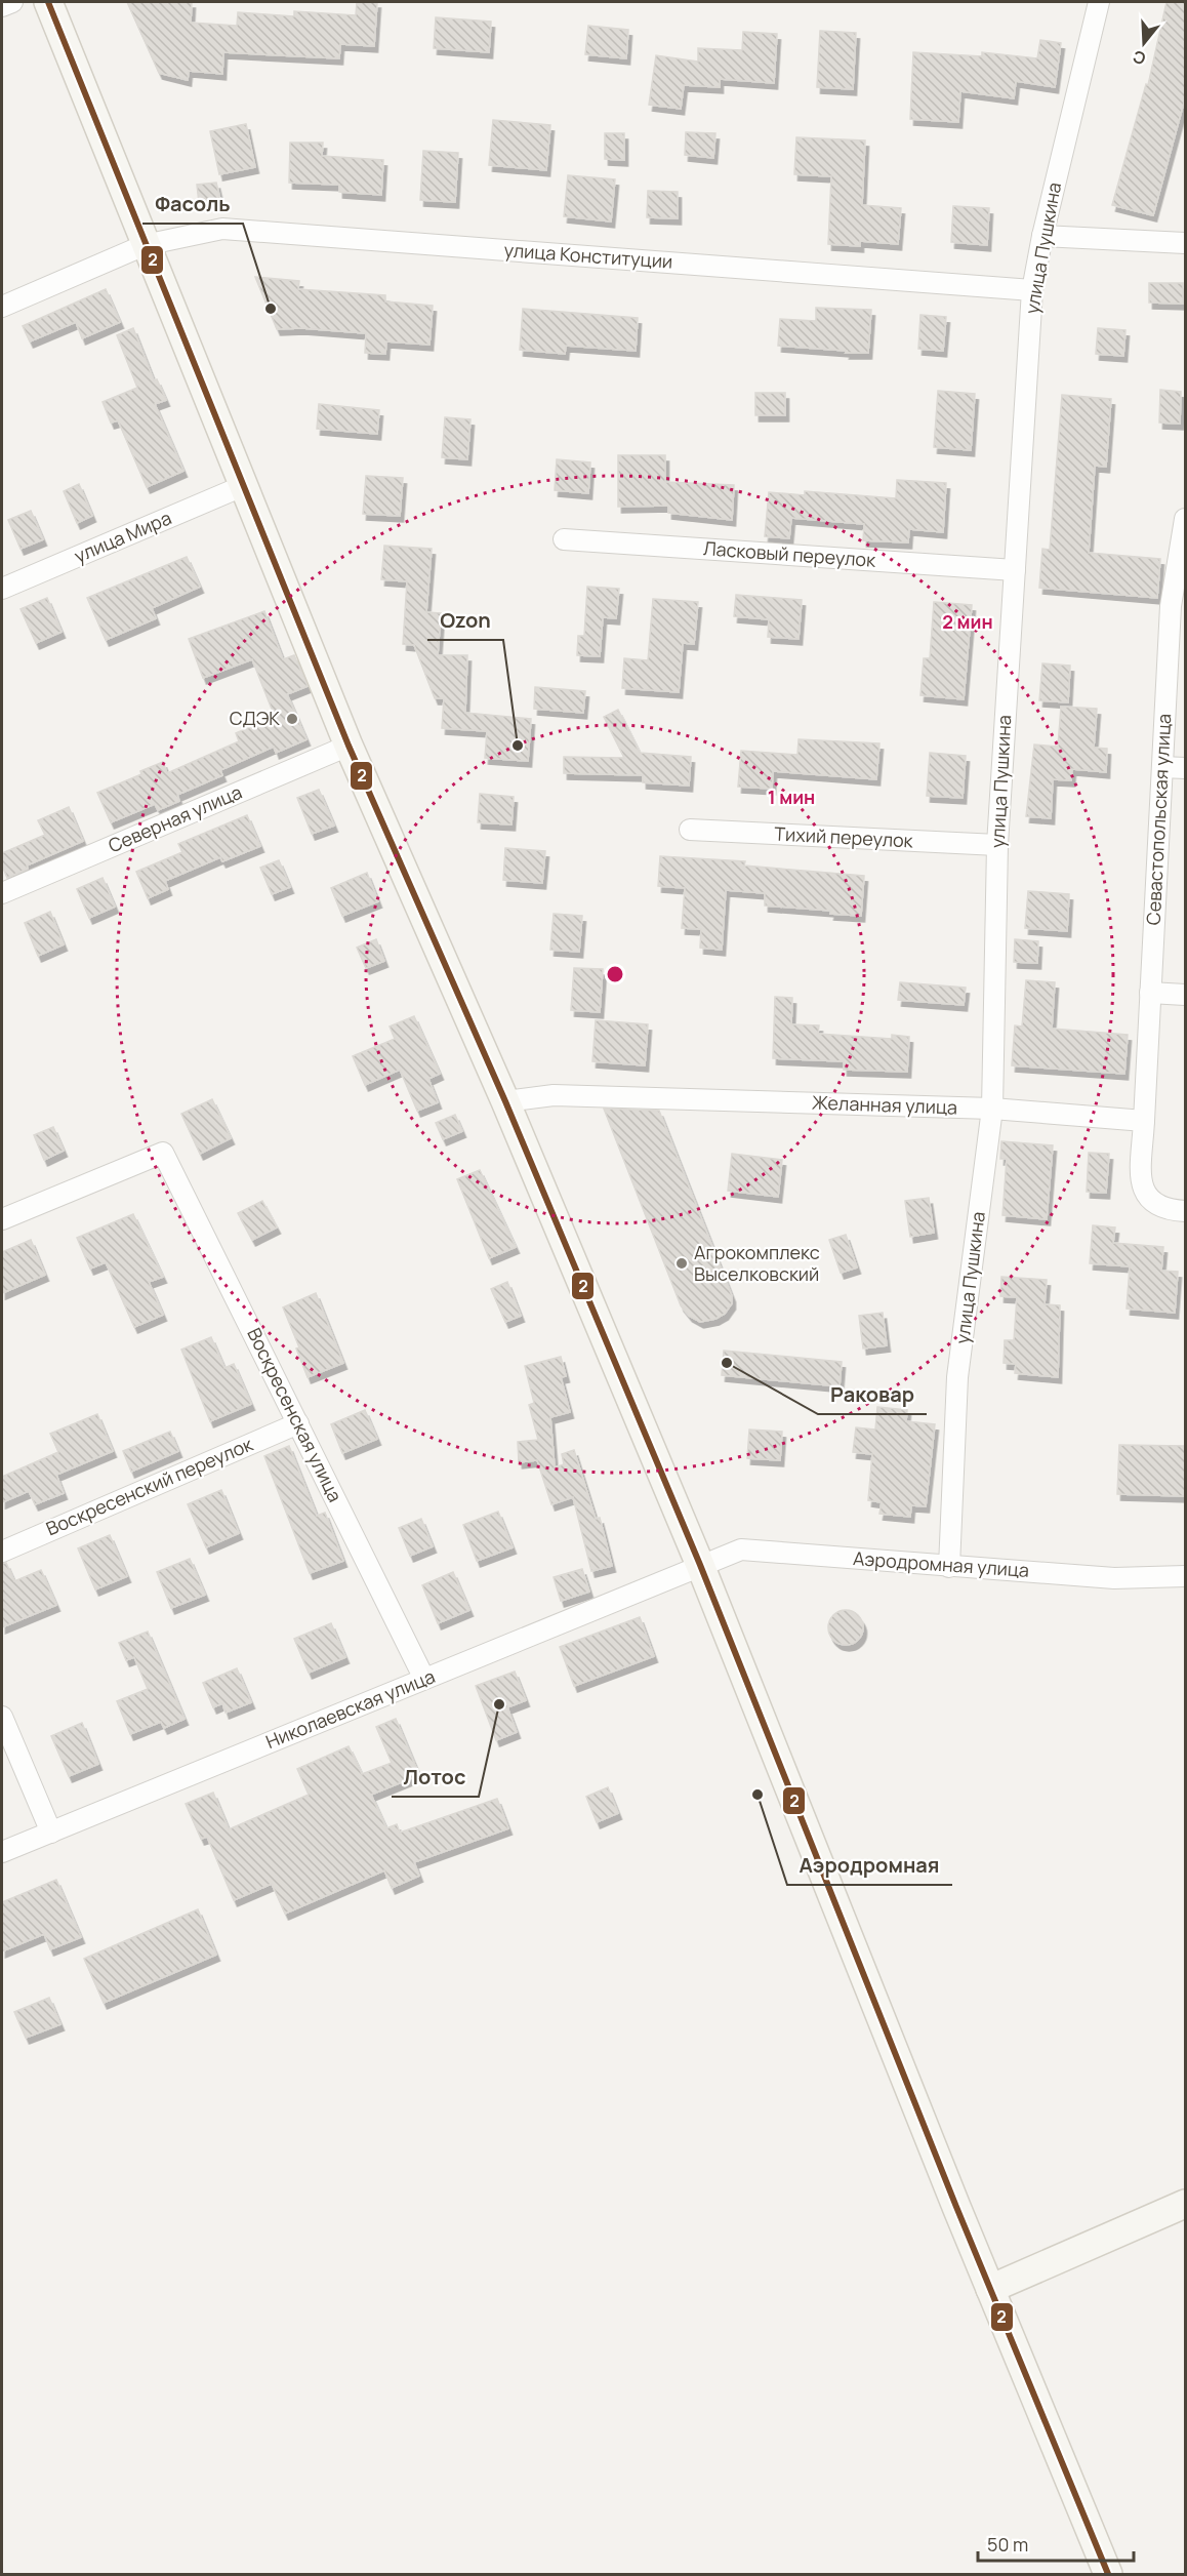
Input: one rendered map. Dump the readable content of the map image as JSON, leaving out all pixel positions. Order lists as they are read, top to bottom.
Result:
{
  "streets": {
    "street": [
      "улица Пушкина",
      "улица Конституции",
      "улица Мира",
      "Ласковый переулок",
      "Северная улица",
      "Севастопольская улица",
      "Тихий переулок",
      "Желанная улица",
      "Воскресенская улица",
      "Воскресенский переулок",
      "Аэродромная улица",
      "Николаевская улица"
    ]
  },
  "crossings": [
    ["улица Пушкина", "улица Конституции"],
    ["улица Пушкина", "Ласковый переулок"],
    ["улица Пушкина", "Тихий переулок"],
    ["улица Пушкина", "Желанная улица"],
    ["улица Пушкина", "Аэродромная улица"],
    ["Севастопольская улица", "Желанная улица"],
    ["Воскресенская улица", "Воскресенский переулок"],
    ["Воскресенская улица", "Николаевская улица"],
    ["Аэродромная улица", "Николаевская улица"]
  ],
  "places": [
    "Фасоль",
    "СДЭК",
    "Ozon",
    "Агрокомплекс Выселковский",
    "Раковар",
    "Лотос",
    "Аэродромная"
  ],
  "lines": ["transit line 2"],
  "scale_bar": "50 m",
  "north": "bottom",
  "rings": ["2 мин", "1 мин"]
}
